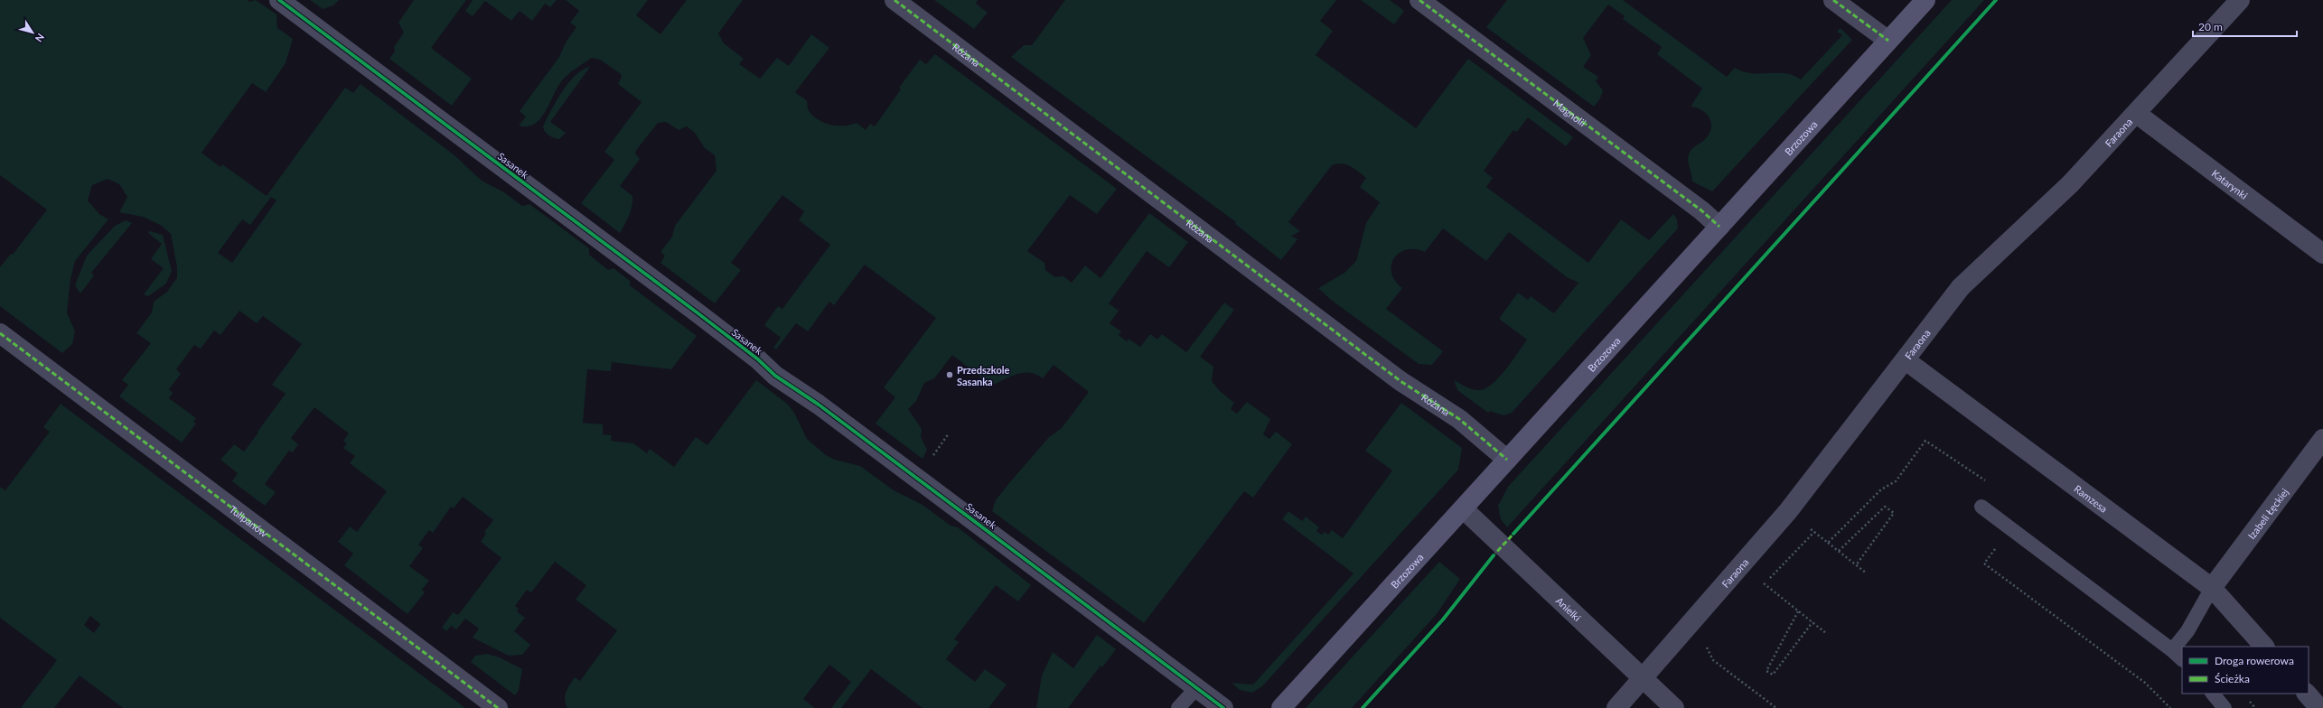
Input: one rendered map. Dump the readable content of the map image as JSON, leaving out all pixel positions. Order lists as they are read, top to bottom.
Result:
{
  "streets": {
    "street": [
      "Różana",
      "Magnolii",
      "Faraona",
      "Brzozowa",
      "Sasanek",
      "Katarynki",
      "Ramzesa",
      "Izabeli Łęckiej",
      "Tulipanów",
      "Anielki"
    ]
  },
  "crossings": [
    ["Różana", "Brzozowa"],
    ["Magnolii", "Brzozowa"],
    ["Faraona", "Katarynki"],
    ["Faraona", "Ramzesa"],
    ["Faraona", "Anielki"],
    ["Brzozowa", "Anielki"],
    ["Ramzesa", "Izabeli Łęckiej"]
  ],
  "places": ["Przedszkole Sasanka"],
  "legend": ["Droga rowerowa", "Ścieżka"],
  "scale_bar": "20 m",
  "north": "bottom right"
}
